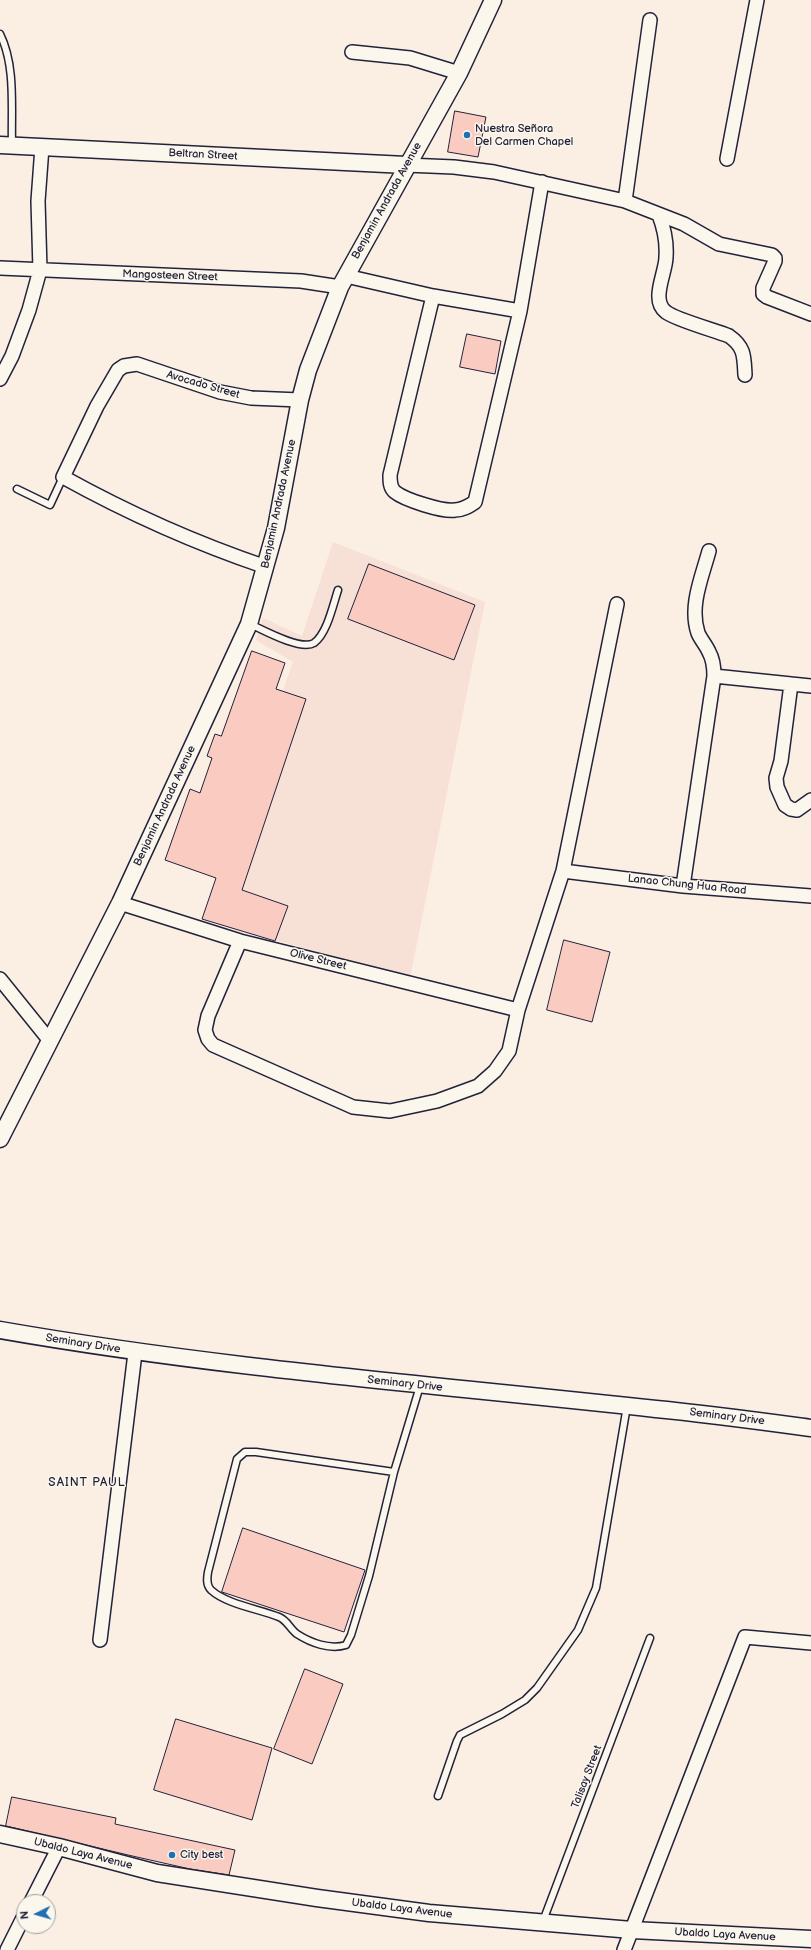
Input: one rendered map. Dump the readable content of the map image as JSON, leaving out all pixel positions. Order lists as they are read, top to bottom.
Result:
{
  "streets": {
    "street": [
      "Beltran Street",
      "Benjamin Andrada Avenue",
      "Mangosteen Street",
      "Avocado Street",
      "Lanao Chung Hua Road",
      "Olive Street",
      "Seminary Drive",
      "Ubaldo Laya Avenue"
    ],
    "lane": ["Talisay Street"]
  },
  "crossings": [
    ["Beltran Street", "Benjamin Andrada Avenue"],
    ["Benjamin Andrada Avenue", "Mangosteen Street"],
    ["Benjamin Andrada Avenue", "Avocado Street"],
    ["Benjamin Andrada Avenue", "Olive Street"],
    ["Talisay Street", "Ubaldo Laya Avenue"]
  ],
  "districts": ["SAINT PAUL"],
  "places": ["Nuestra Señora Del Carmen Chapel", "City best"],
  "north": "left"
}
